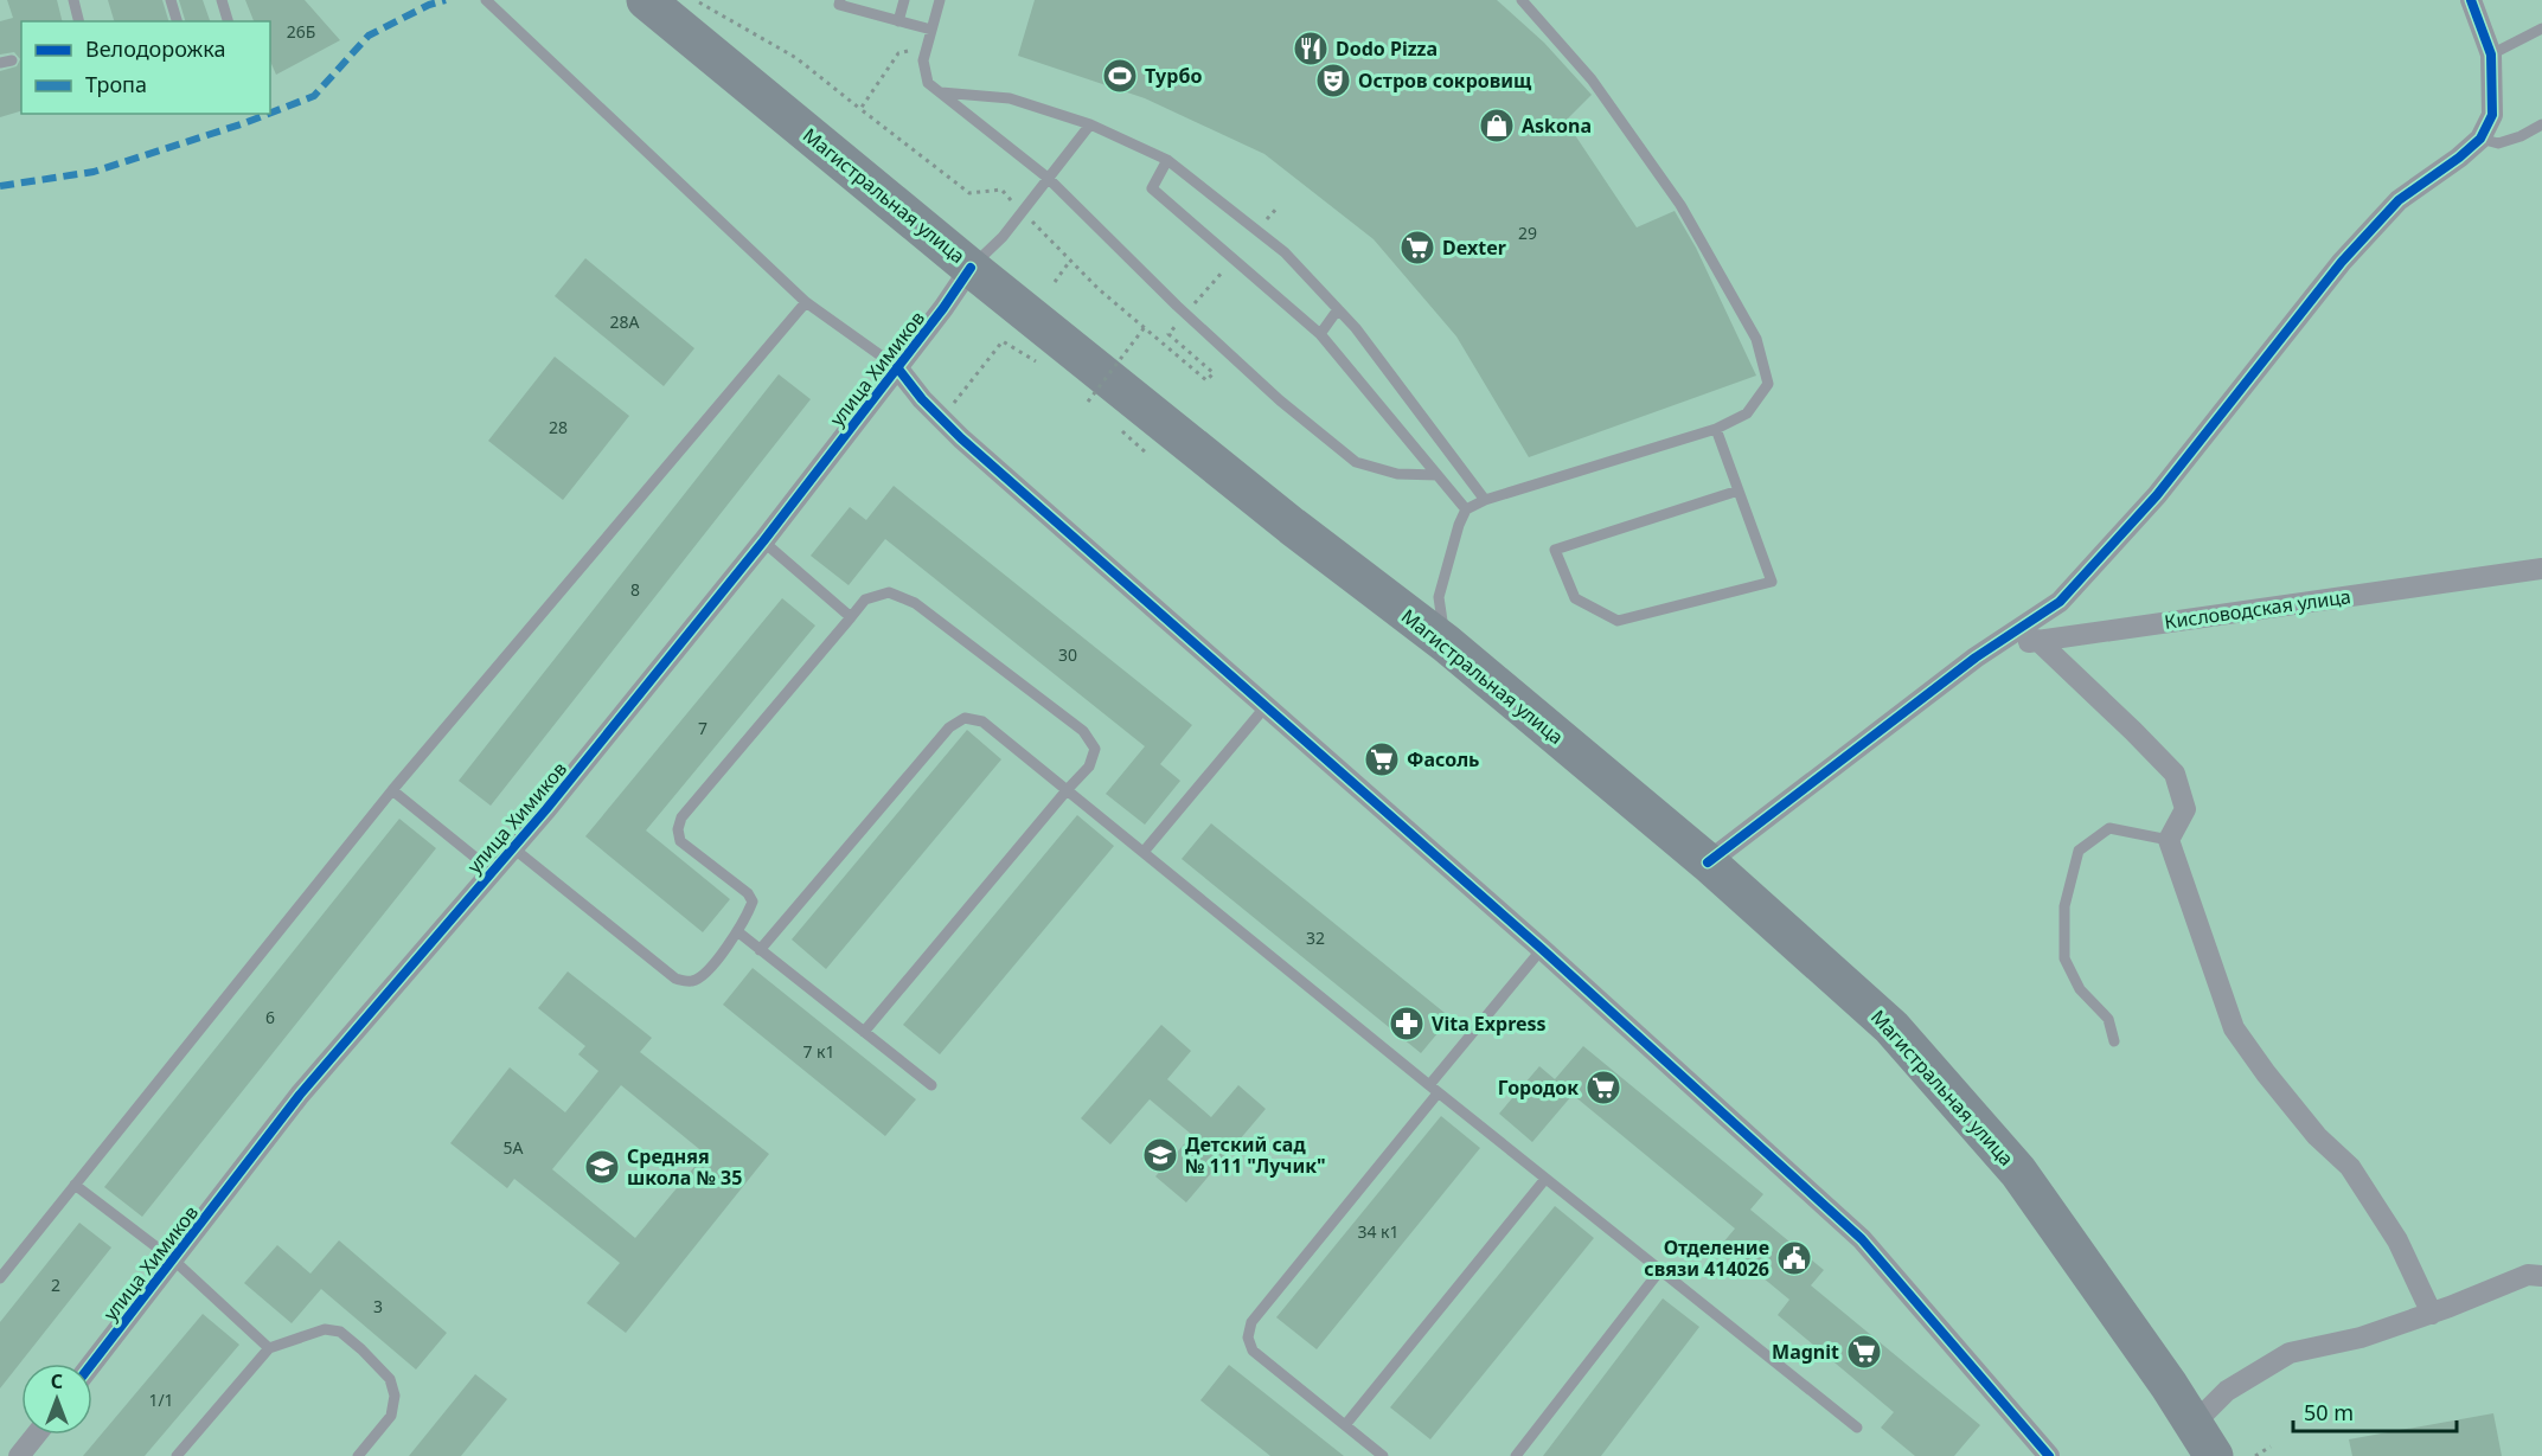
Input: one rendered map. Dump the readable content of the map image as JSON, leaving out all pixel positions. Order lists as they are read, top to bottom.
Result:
{
  "streets": {
    "highway": ["Магистральная улица"],
    "street": ["улица Химиков", "Кисловодская улица"]
  },
  "crossings": [
    ["Магистральная улица", "улица Химиков"]
  ],
  "places": {
    "restaurant": ["Dodo Pizza"],
    "sports": ["Турбо"],
    "theatre": ["Остров сокровищ"],
    "shop": ["Askona"],
    "supermarket": [
      "Dexter",
      "Фасоль",
      "Городок",
      "Magnit"
    ],
    "pharmacy": ["Vita Express"],
    "school or university": ["Детский сад № 111 \"Лучик\"", "Средняя школа № 35"],
    "public building": ["Отделение связи 414026"]
  },
  "house_numbers": [
    "26Б",
    "29",
    "28А",
    "28",
    "8",
    "30",
    "7",
    "32",
    "6",
    "7 к1",
    "5А",
    "34 к1",
    "2",
    "3",
    "1/1"
  ],
  "legend": ["Велодорожка", "Тропа"],
  "scale_bar": "50 m",
  "north": "top"
}
